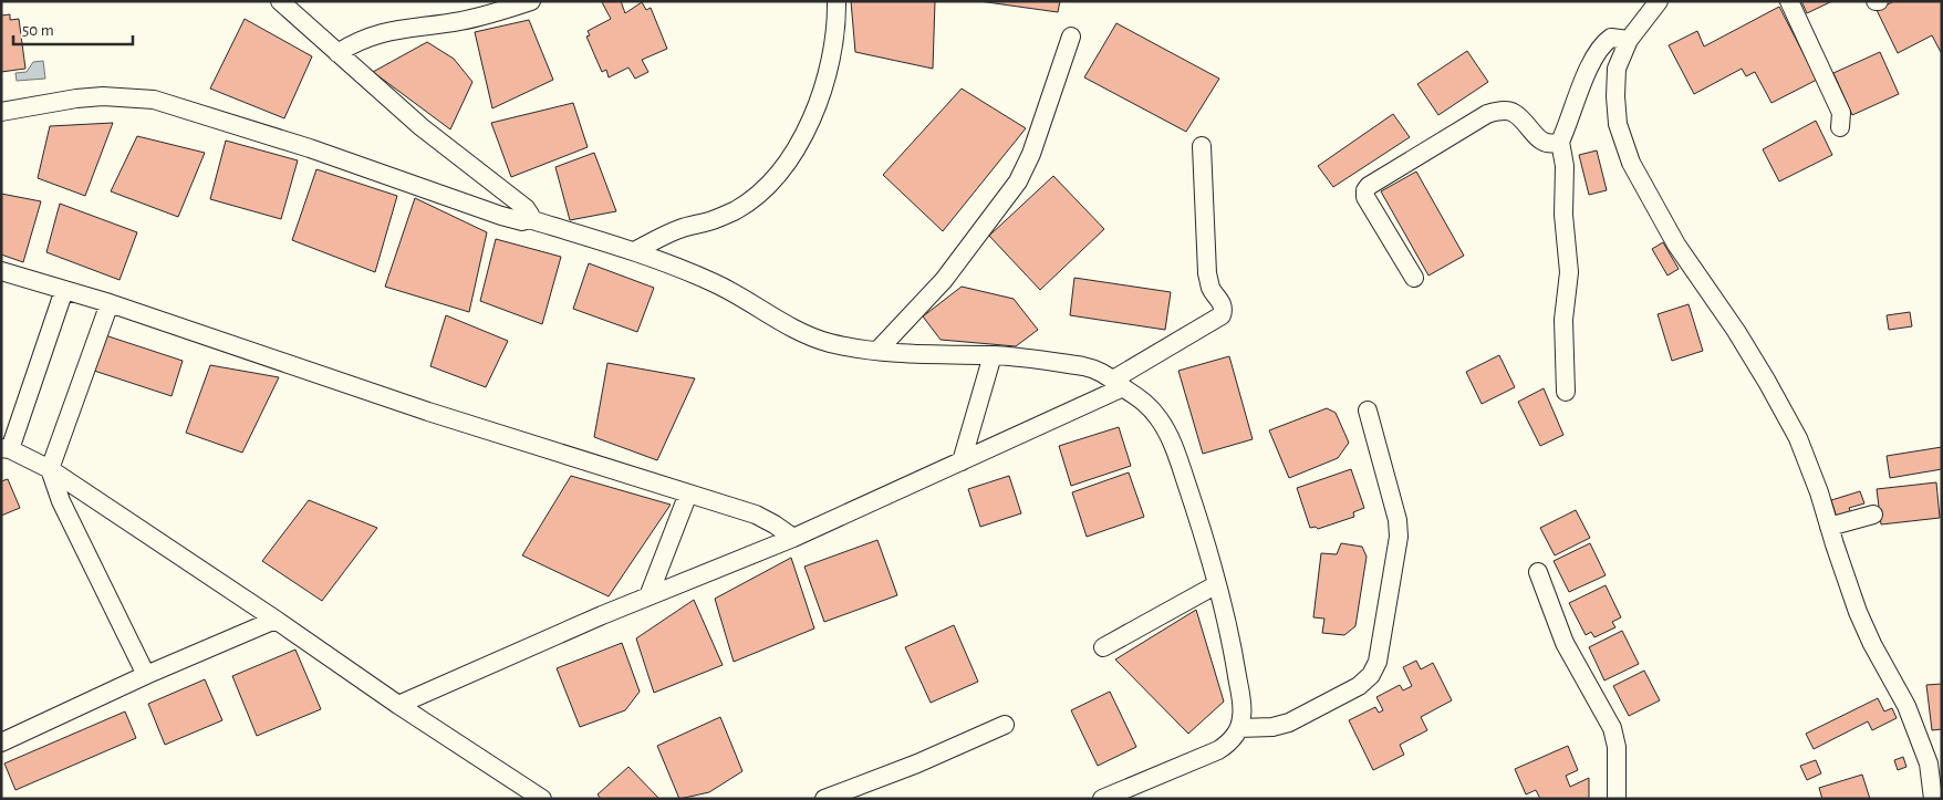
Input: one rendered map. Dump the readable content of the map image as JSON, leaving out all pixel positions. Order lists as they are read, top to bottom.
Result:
{
  "scale_bar": "50 m"
}
